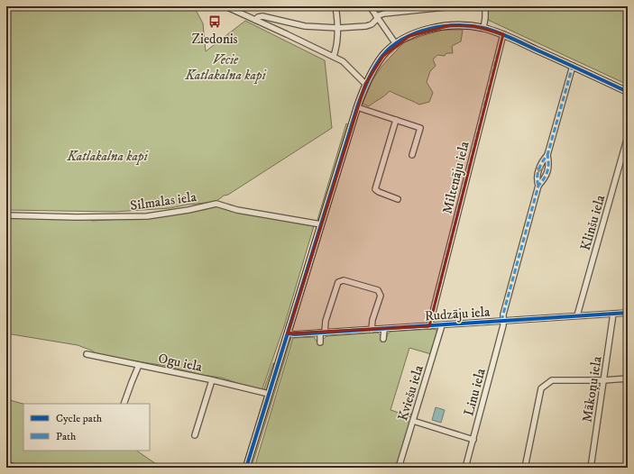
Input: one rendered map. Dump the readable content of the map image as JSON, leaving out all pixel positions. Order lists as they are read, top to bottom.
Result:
{
  "streets": {
    "street": [
      "Miltenāju iela",
      "Silmalas iela",
      "Klinšu iela",
      "Rudzāju iela",
      "Ogu iela",
      "Mākoņu iela",
      "Linu iela",
      "Kviešu iela"
    ]
  },
  "crossings": [
    ["Miltenāju iela", "Rudzāju iela"],
    ["Klinšu iela", "Rudzāju iela"],
    ["Rudzāju iela", "Mākoņu iela"],
    ["Rudzāju iela", "Linu iela"],
    ["Rudzāju iela", "Kviešu iela"]
  ],
  "parks": ["Vecie Katlakalna kapi", "Katlakalna kapi"],
  "places": {
    "bus stop": ["Ziedonis"]
  },
  "legend": ["Cycle path", "Path"]
}
